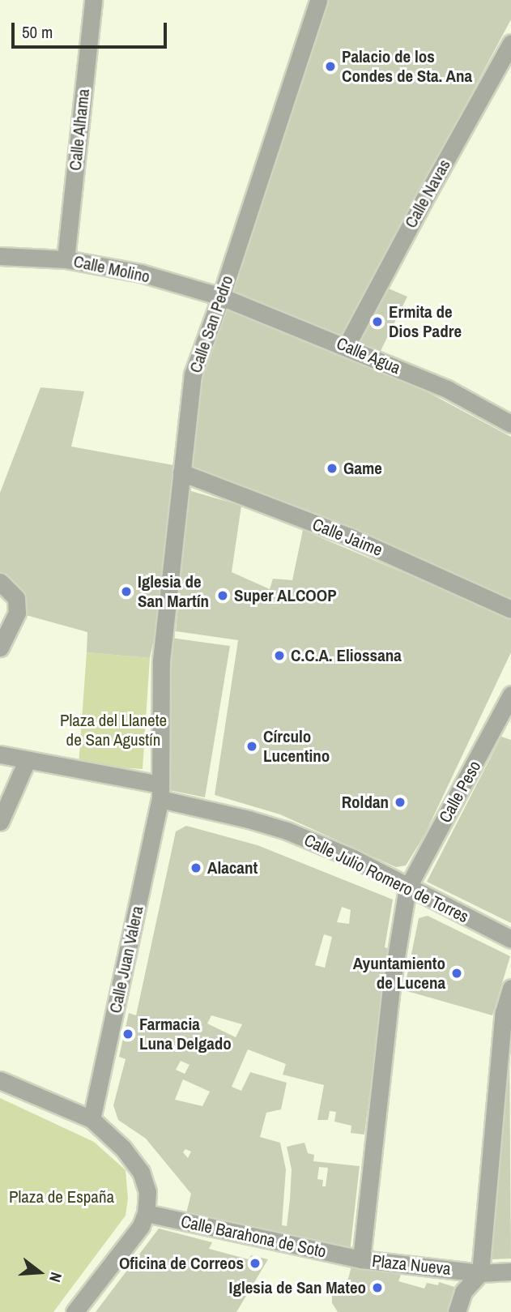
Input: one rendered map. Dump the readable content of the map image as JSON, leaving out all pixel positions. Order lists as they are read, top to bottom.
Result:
{
  "streets": {
    "street": [
      "Calle Alhama",
      "Calle Navas",
      "Calle Molino",
      "Calle San Pedro",
      "Calle Agua",
      "Calle Jaime",
      "Calle Peso",
      "Calle Julio Romero de Torres",
      "Calle Juan Valera",
      "Calle Barahona de Soto",
      "Plaza Nueva"
    ]
  },
  "crossings": [
    ["Calle Alhama", "Calle Molino"],
    ["Calle Navas", "Calle Agua"],
    ["Calle Molino", "Calle San Pedro"],
    ["Calle Molino", "Calle Agua"],
    ["Calle San Pedro", "Calle Agua"],
    ["Calle San Pedro", "Calle Jaime"],
    ["Calle San Pedro", "Calle Julio Romero de Torres"],
    ["Calle San Pedro", "Calle Juan Valera"],
    ["Calle Peso", "Calle Julio Romero de Torres"],
    ["Calle Peso", "Plaza Nueva"],
    ["Calle Julio Romero de Torres", "Calle Juan Valera"],
    ["Calle Julio Romero de Torres", "Plaza Nueva"],
    ["Calle Barahona de Soto", "Plaza Nueva"]
  ],
  "parks": ["Plaza del Llanete de San Agustín", "Plaza de España"],
  "places": [
    "Palacio de los Condes de Sta. Ana",
    "Ermita de Dios Padre",
    "Game",
    "Iglesia de San Martín",
    "Super ALCOOP",
    "C.C.A. Eliossana",
    "Círculo Lucentino",
    "Roldan",
    "Alacant",
    "Ayuntamiento de Lucena",
    "Farmacia Luna Delgado",
    "Oficina de Correos",
    "Iglesia de San Mateo"
  ],
  "scale_bar": "50 m",
  "north": "right"
}
